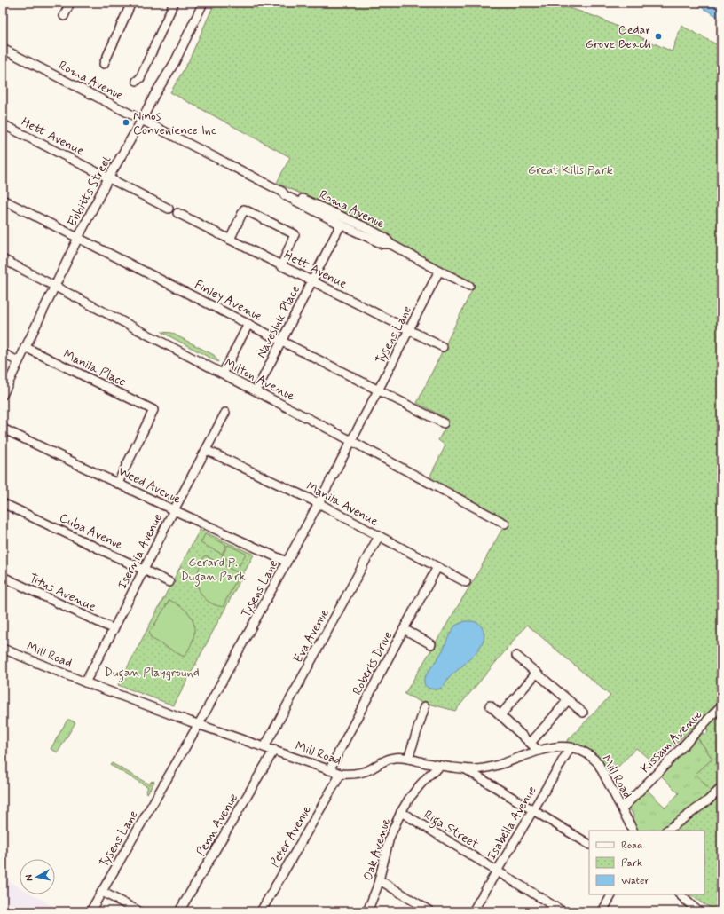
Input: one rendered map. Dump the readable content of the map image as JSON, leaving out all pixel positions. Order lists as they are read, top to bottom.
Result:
{
  "streets": {
    "street": [
      "Roma Avenue",
      "Hett Avenue",
      "Ebbitts Street",
      "Finley Avenue",
      "Navesink Place",
      "Tysens Lane",
      "Manila Place",
      "Milton Avenue",
      "Weed Avenue",
      "Manila Avenue",
      "Cuba Avenue",
      "Isernia Avenue",
      "Titus Avenue",
      "Eva Avenue",
      "Mill Road",
      "Roberts Drive",
      "Kissam Avenue",
      "Isabella Avenue",
      "Penn Avenue",
      "Riga Street",
      "Peter Avenue",
      "Oak Avenue"
    ]
  },
  "crossings": [
    ["Roma Avenue", "Ebbitts Street"],
    ["Roma Avenue", "Navesink Place"],
    ["Roma Avenue", "Tysens Lane"],
    ["Hett Avenue", "Ebbitts Street"],
    ["Hett Avenue", "Navesink Place"],
    ["Hett Avenue", "Tysens Lane"],
    ["Ebbitts Street", "Finley Avenue"],
    ["Ebbitts Street", "Manila Place"],
    ["Ebbitts Street", "Milton Avenue"],
    ["Finley Avenue", "Navesink Place"],
    ["Finley Avenue", "Tysens Lane"],
    ["Navesink Place", "Milton Avenue"],
    ["Tysens Lane", "Milton Avenue"],
    ["Tysens Lane", "Weed Avenue"],
    ["Tysens Lane", "Manila Avenue"],
    ["Tysens Lane", "Mill Road"],
    ["Manila Place", "Weed Avenue"],
    ["Weed Avenue", "Isernia Avenue"],
    ["Manila Avenue", "Isernia Avenue"],
    ["Manila Avenue", "Eva Avenue"],
    ["Manila Avenue", "Roberts Drive"],
    ["Cuba Avenue", "Isernia Avenue"],
    ["Isernia Avenue", "Titus Avenue"],
    ["Isernia Avenue", "Mill Road"],
    ["Eva Avenue", "Mill Road"],
    ["Mill Road", "Roberts Drive"],
    ["Mill Road", "Kissam Avenue"],
    ["Mill Road", "Isabella Avenue"],
    ["Mill Road", "Penn Avenue"],
    ["Mill Road", "Peter Avenue"],
    ["Mill Road", "Oak Avenue"],
    ["Isabella Avenue", "Riga Street"],
    ["Riga Street", "Oak Avenue"]
  ],
  "parks": ["Great Kills Park", "Gerard P. Dugan Park", "Dugan Playground"],
  "places": ["Cedar Grove Beach", "Ninos Convenience Inc"],
  "legend": ["Road", "Park", "Water"],
  "north": "left"
}
